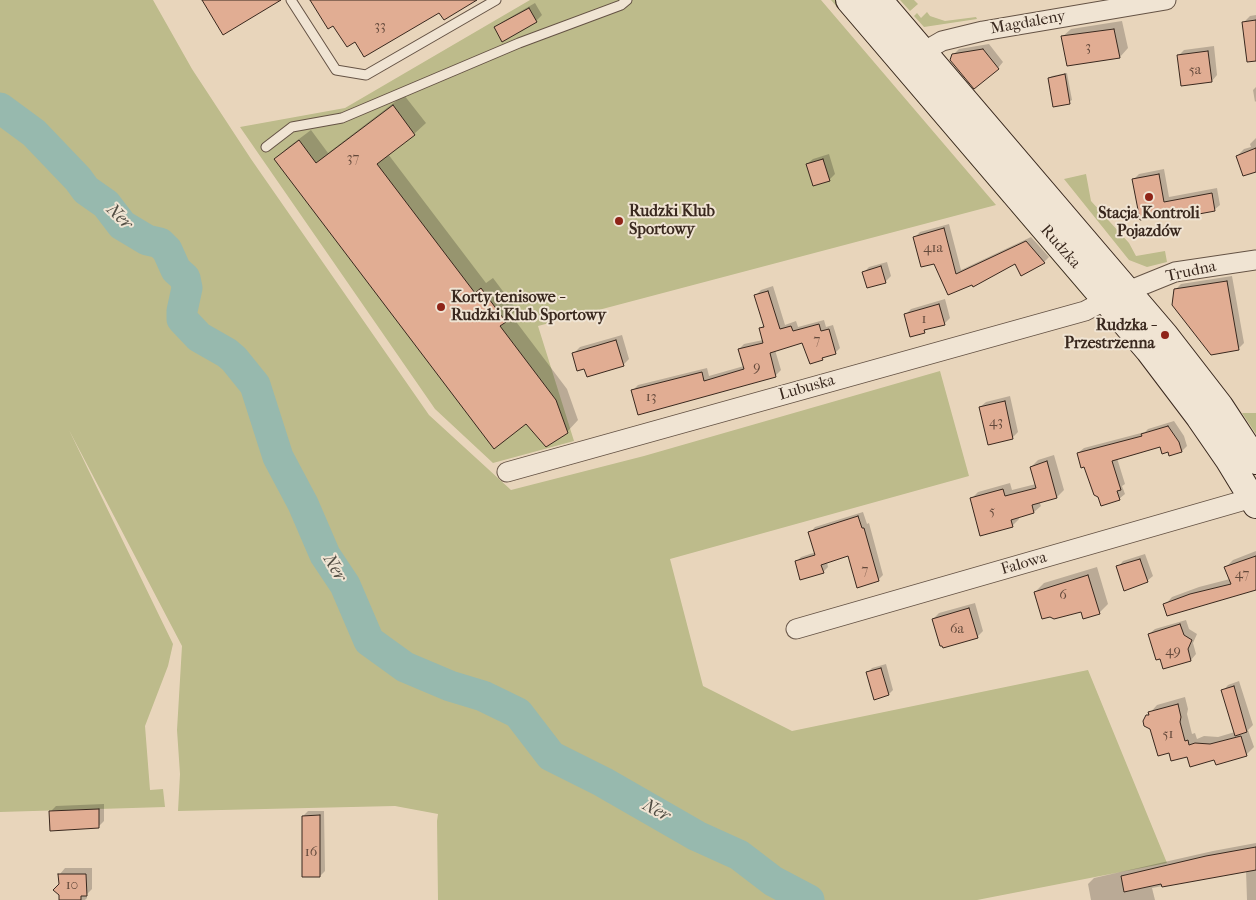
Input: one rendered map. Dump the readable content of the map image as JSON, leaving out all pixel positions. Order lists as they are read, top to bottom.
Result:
{
  "streets": {
    "street": [
      "Magdaleny",
      "Rudzka",
      "Trudna",
      "Lubuska",
      "Falowa"
    ]
  },
  "crossings": [
    ["Magdaleny", "Rudzka"],
    ["Rudzka", "Trudna"],
    ["Rudzka", "Lubuska"],
    ["Rudzka", "Falowa"],
    ["Trudna", "Lubuska"]
  ],
  "water": ["Ner"],
  "places": [
    "Stacja Kontroli Pojazdów",
    "Rudzki Klub Sportowy",
    "Korty tenisowe - Rudzki Klub Sportowy",
    "Rudzka - Przestrzenna"
  ],
  "house_numbers": [
    "33",
    "3",
    "5a",
    "37",
    "41a",
    "1",
    "7",
    "9",
    "13",
    "43",
    "5",
    "7",
    "47",
    "6",
    "6a",
    "49",
    "51",
    "16",
    "10"
  ]
}
